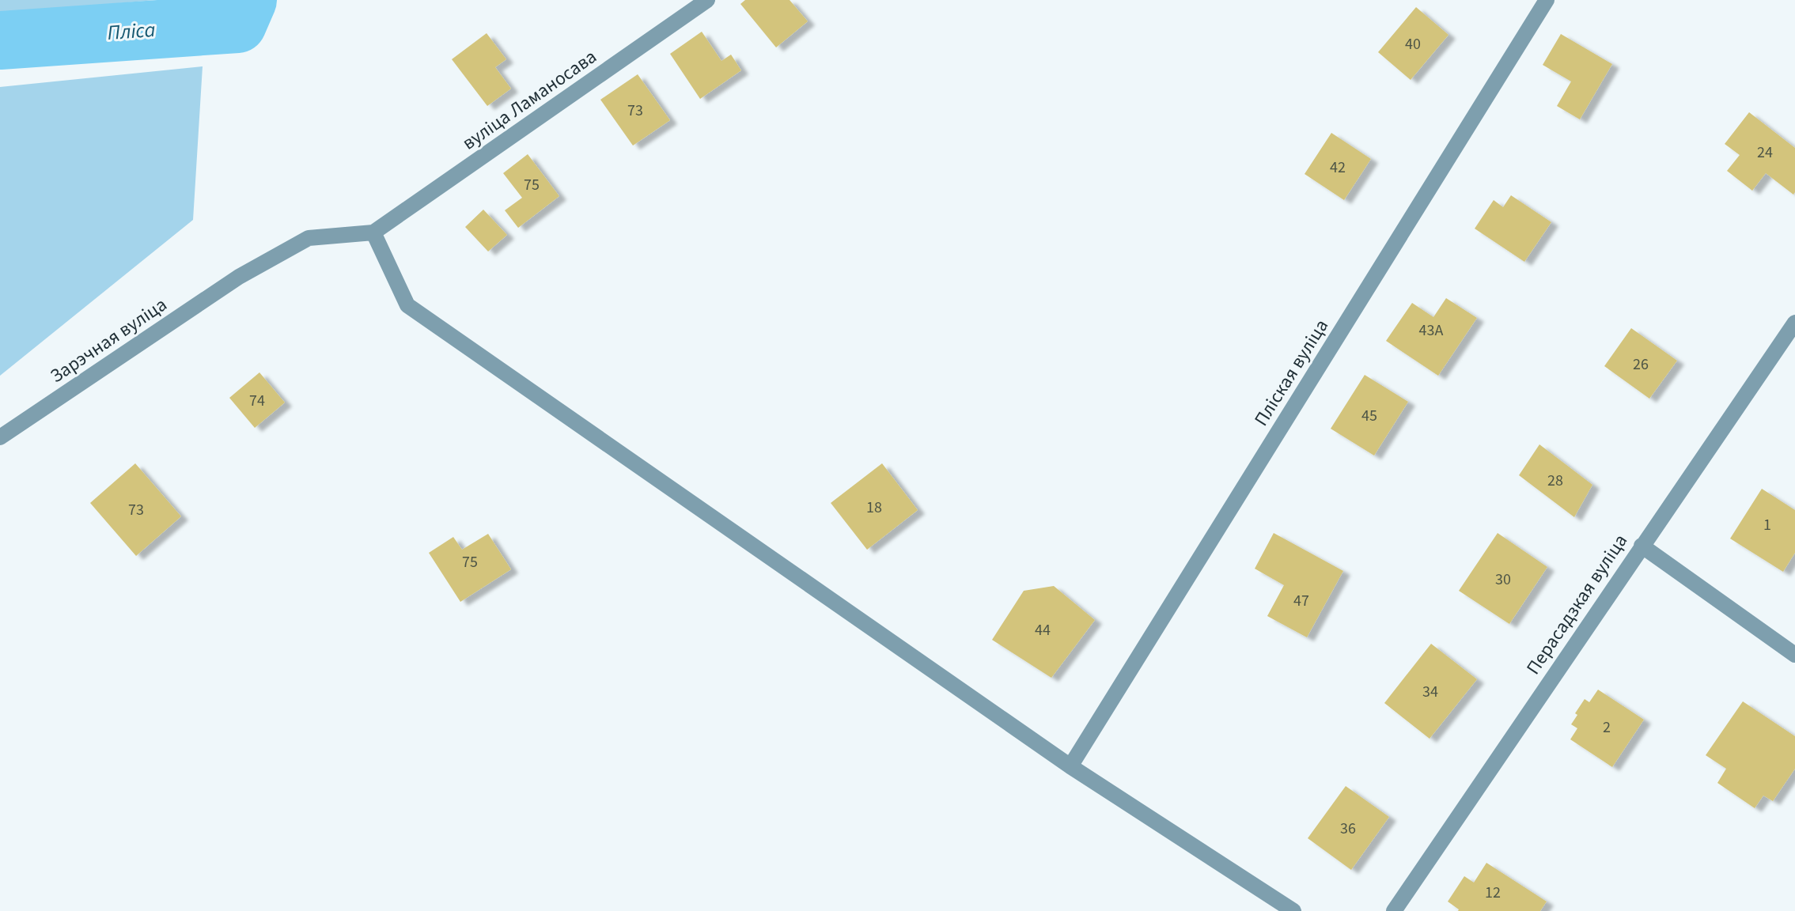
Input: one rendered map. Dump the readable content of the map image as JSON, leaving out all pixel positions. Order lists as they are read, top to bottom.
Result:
{
  "streets": {
    "street": [
      "вуліца Ламаносава",
      "Зарэчная вуліца",
      "Пліская вуліца",
      "Перасадзкая вуліца"
    ]
  },
  "crossings": [
    ["вуліца Ламаносава", "Зарэчная вуліца"]
  ],
  "water": ["Пліса"],
  "house_numbers": [
    "40",
    "73",
    "24",
    "42",
    "75",
    "43А",
    "26",
    "74",
    "45",
    "28",
    "18",
    "73",
    "1",
    "75",
    "30",
    "47",
    "44",
    "34",
    "2",
    "36",
    "12"
  ]
}
